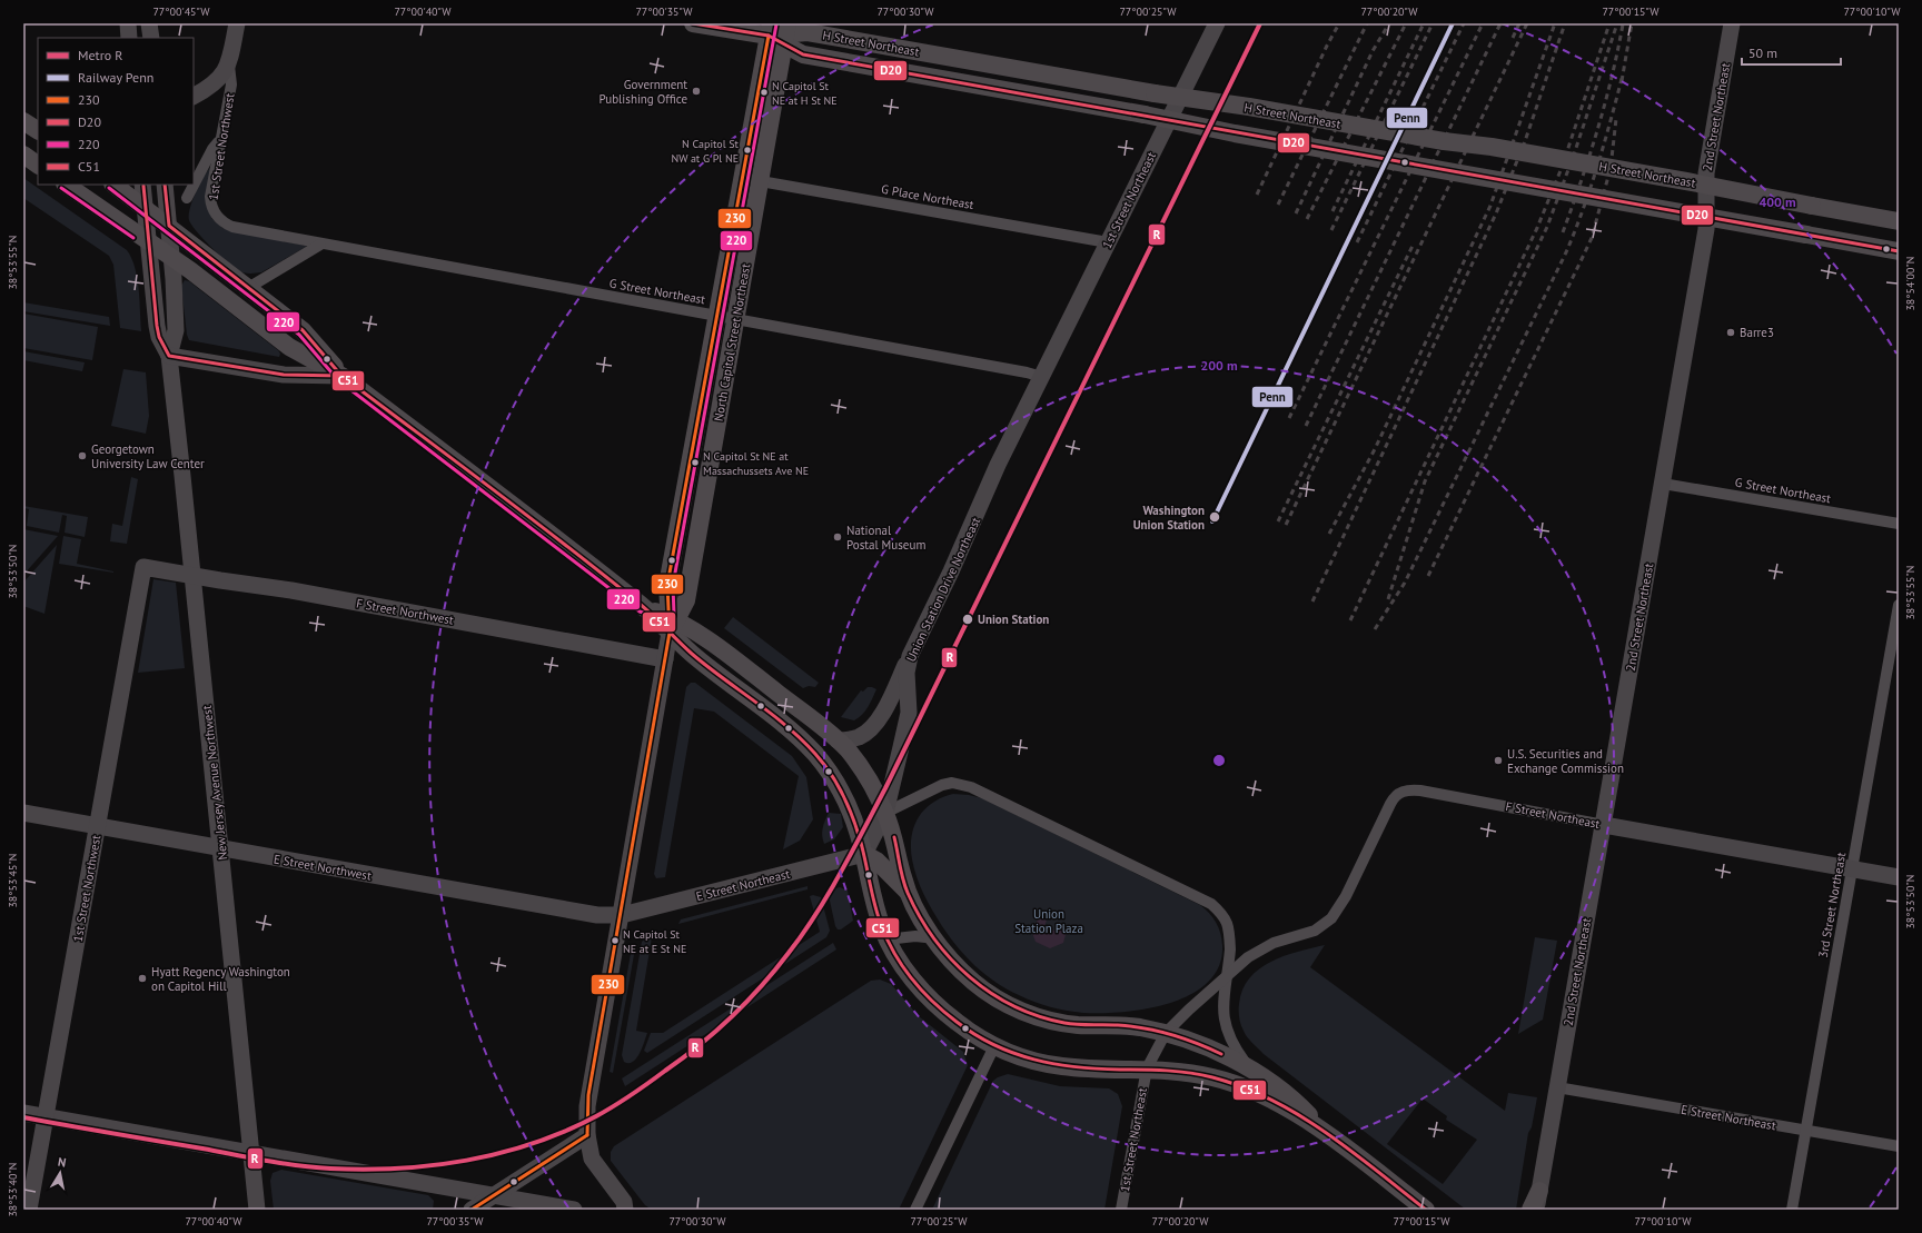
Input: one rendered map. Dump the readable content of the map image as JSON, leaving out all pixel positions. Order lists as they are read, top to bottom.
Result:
{
  "streets": {
    "main road": ["H Street Northeast", "North Capitol Street Northeast"],
    "street": [
      "2nd Street Northeast",
      "1st Street Northwest",
      "G Place Northeast",
      "1st Street Northeast",
      "G Street Northeast",
      "Union Station Drive Northeast",
      "F Street Northwest",
      "New Jersey Avenue Northwest",
      "F Street Northeast",
      "E Street Northwest",
      "E Street Northeast",
      "3rd Street Northeast"
    ]
  },
  "crossings": [
    ["H Street Northeast", "North Capitol Street Northeast"],
    ["2nd Street Northeast", "G Street Northeast"],
    ["2nd Street Northeast", "F Street Northeast"],
    ["2nd Street Northeast", "E Street Northeast"],
    ["1st Street Northwest", "G Street Northeast"],
    ["1st Street Northwest", "F Street Northwest"],
    ["1st Street Northwest", "E Street Northwest"],
    ["G Place Northeast", "1st Street Northeast"],
    ["G Place Northeast", "North Capitol Street Northeast"],
    ["1st Street Northeast", "G Street Northeast"],
    ["1st Street Northeast", "Union Station Drive Northeast"],
    ["1st Street Northeast", "F Street Northeast"],
    ["G Street Northeast", "North Capitol Street Northeast"],
    ["G Street Northeast", "Union Station Drive Northeast"],
    ["Union Station Drive Northeast", "E Street Northeast"],
    ["F Street Northwest", "New Jersey Avenue Northwest"],
    ["New Jersey Avenue Northwest", "E Street Northwest"],
    ["F Street Northeast", "3rd Street Northeast"],
    ["E Street Northwest", "E Street Northeast"],
    ["E Street Northeast", "3rd Street Northeast"]
  ],
  "parks": ["Union Station Plaza"],
  "places": [
    "Government Publishing Office",
    "N Capitol St NE at H St NE",
    "N Capitol St NW at G Pl NE",
    "Barre3",
    "Georgetown University Law Center",
    "N Capitol St NE at Massachussets Ave NE",
    "Washington Union Station",
    "National Postal Museum",
    "Union Station",
    "U.S. Securities and Exchange Commission",
    "N Capitol St NE at E St NE",
    "Hyatt Regency Washington on Capitol Hill"
  ],
  "lines": [
    "metro line R",
    "rail line Penn",
    "transit line D20",
    "transit line 220",
    "transit line 230",
    "transit line C51"
  ],
  "legend": [
    "Metro R",
    "Railway Penn",
    "230",
    "D20",
    "220",
    "C51"
  ],
  "scale_bar": "50 m",
  "north": "top",
  "coordinates": [
    "77°00'45\"W",
    "77°00'40\"W",
    "77°00'35\"W",
    "77°00'30\"W",
    "77°00'25\"W",
    "77°00'20\"W",
    "77°00'15\"W",
    "77°00'10\"W",
    "38°53'55\"N",
    "38°54'00\"N",
    "38°53'50\"N",
    "38°53'45\"N",
    "38°53'40\"N"
  ],
  "rings": ["400 m", "200 m"]
}
